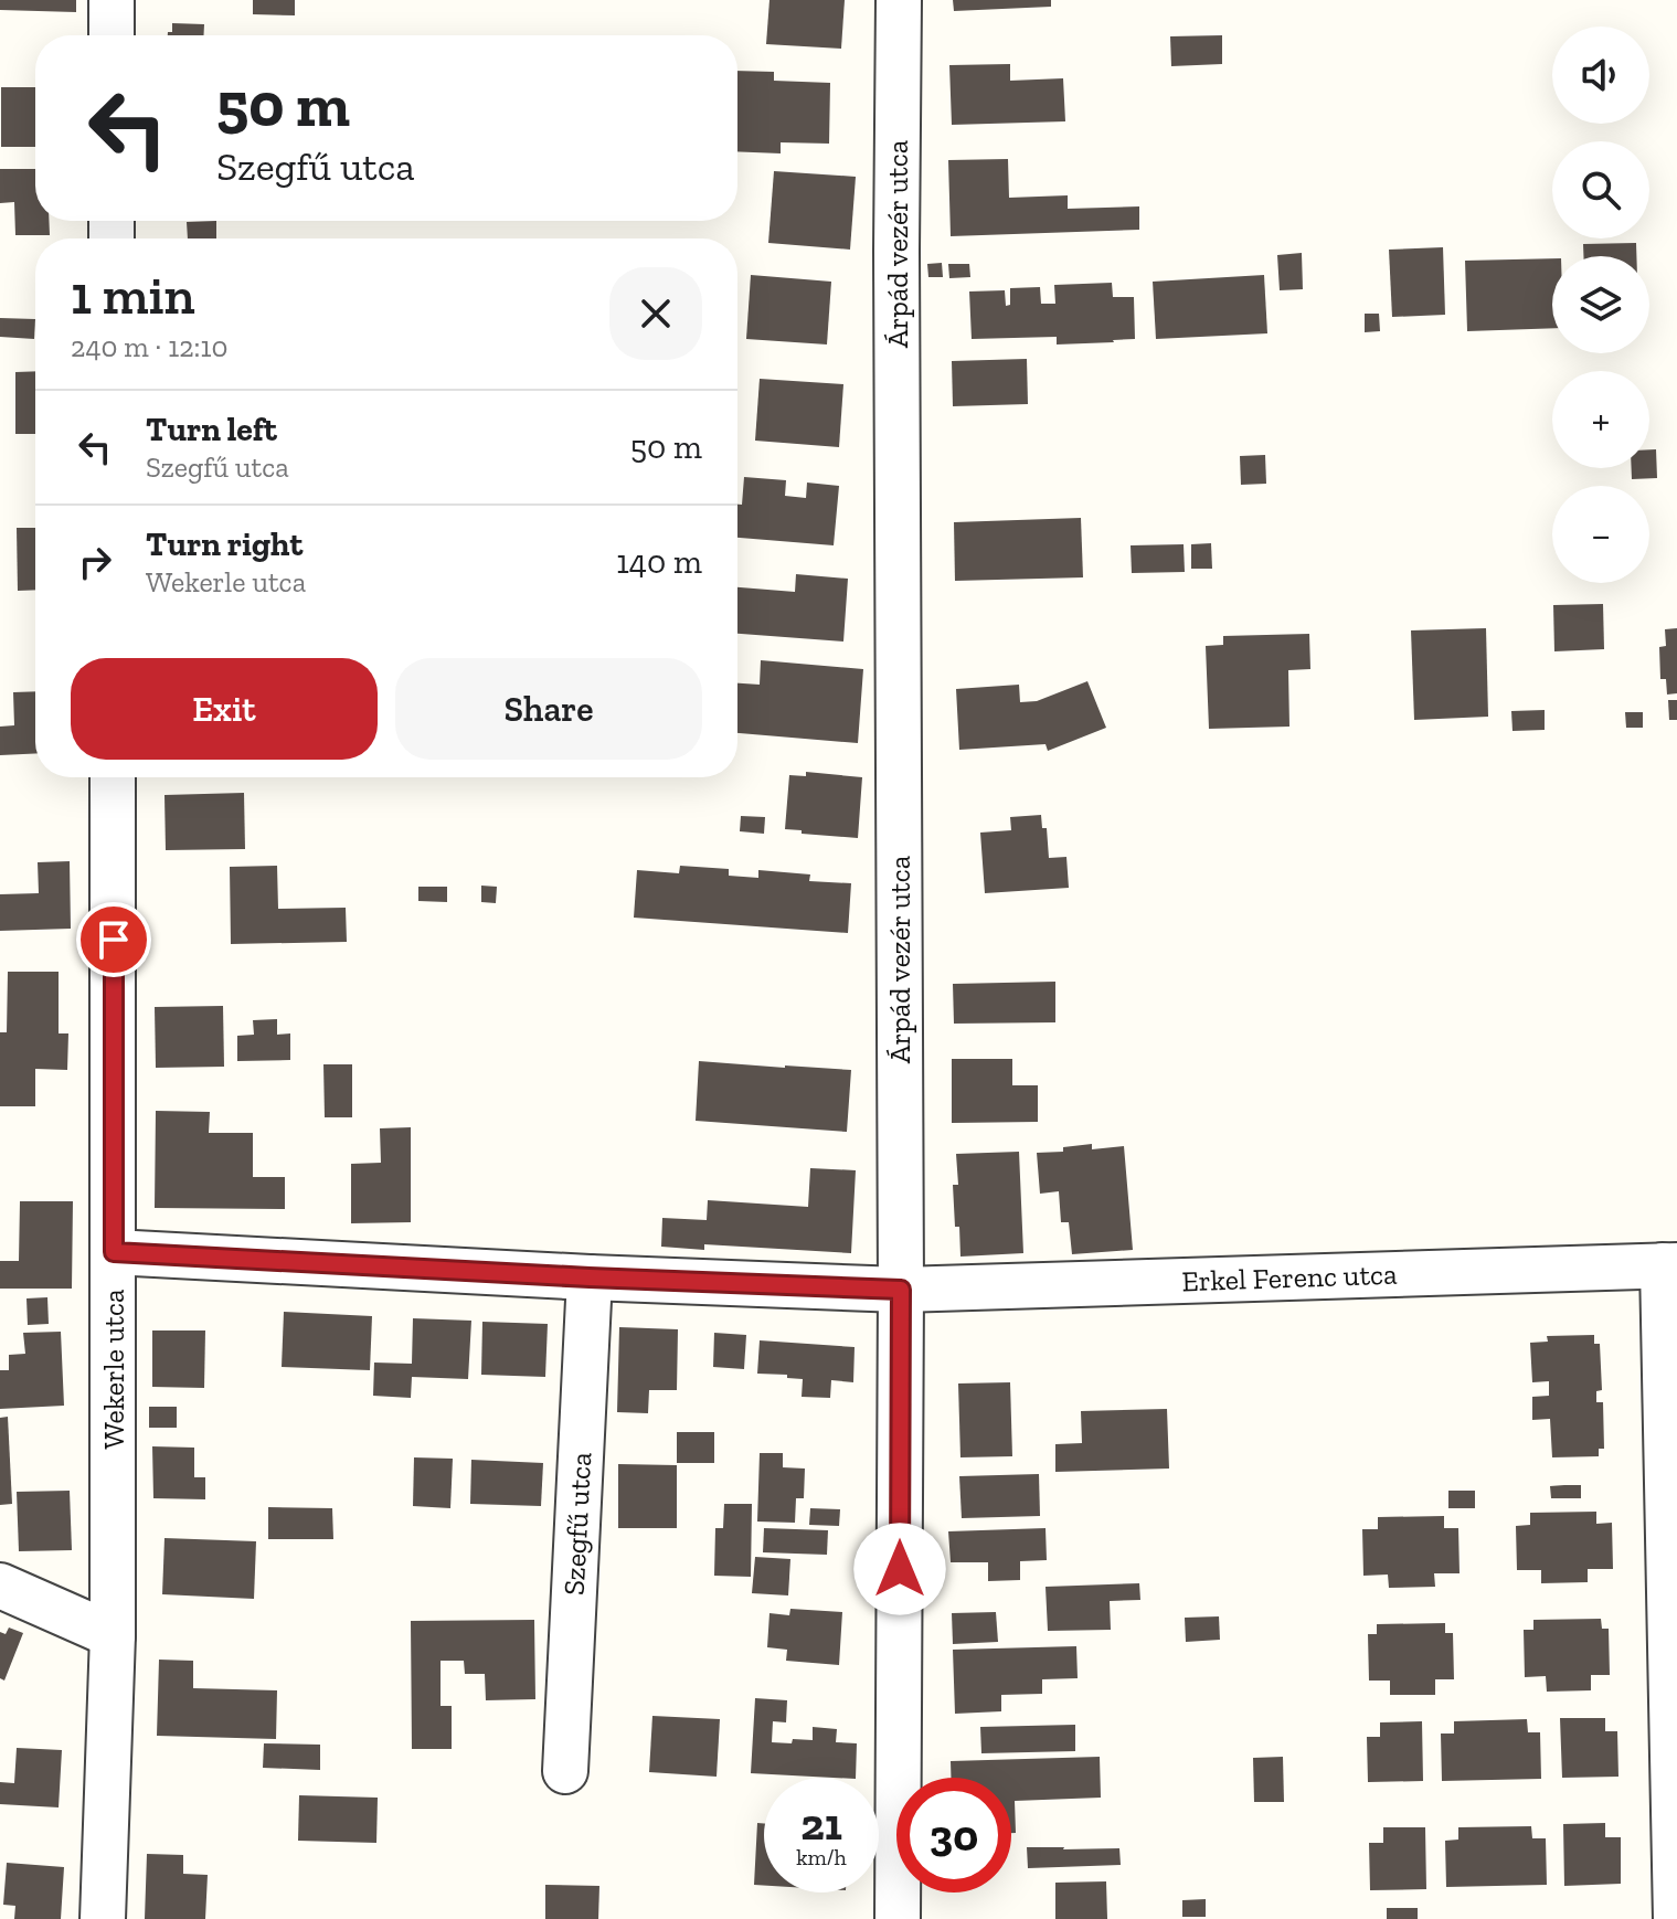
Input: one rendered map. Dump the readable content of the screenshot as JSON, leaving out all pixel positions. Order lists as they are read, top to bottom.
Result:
{
  "streets": {
    "street": [
      "Árpád vezér utca",
      "Erkel Ferenc utca",
      "Wekerle utca",
      "Szegfű utca"
    ]
  },
  "crossings": [
    ["Árpád vezér utca", "Erkel Ferenc utca"]
  ],
  "page": {
    "map_buttons": ["+", "−"],
    "turn": ["50 m", "Szegfű utca"],
    "heading": ["1 min", "240 m · 12:10"],
    "list": [
      {
        "name": "Turn left",
        "note": "Szegfű utca",
        "value": "50 m"
      },
      {
        "name": "Turn right",
        "note": "Wekerle utca",
        "value": "140 m"
      }
    ],
    "buttons": ["Exit", "Share"],
    "speed": "21 km/h",
    "limit": "30"
  }
}
